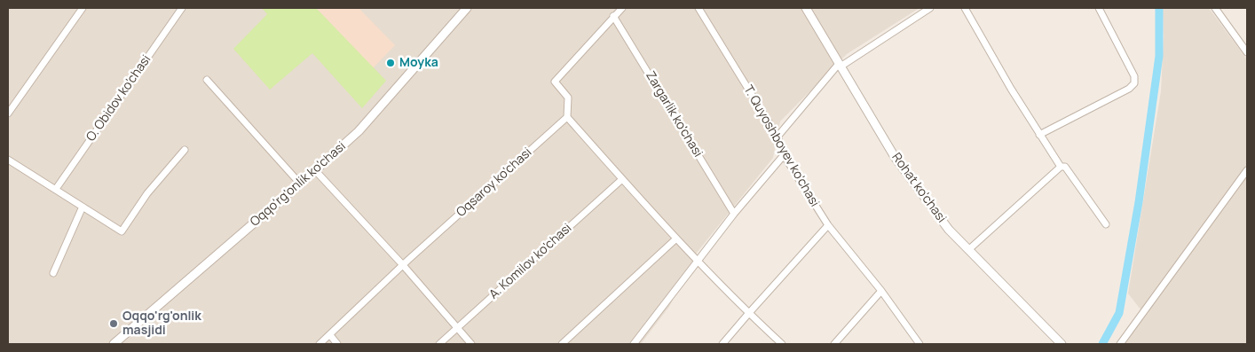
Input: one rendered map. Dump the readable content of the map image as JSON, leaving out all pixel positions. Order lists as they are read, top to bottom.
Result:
{
  "streets": {
    "street": [
      "O. Obidov ko'chasi",
      "Zargarlik ko'chasi",
      "T. Quyoshboyev ko'chasi",
      "Oqsaroy ko'chasi",
      "Oqqo'rg'onlik ko'chasi",
      "Rohat ko'chasi",
      "A. Komilov ko'chasi"
    ]
  },
  "places": ["Moyka", "Oqqo'rg'onlik masjidi"]
}
